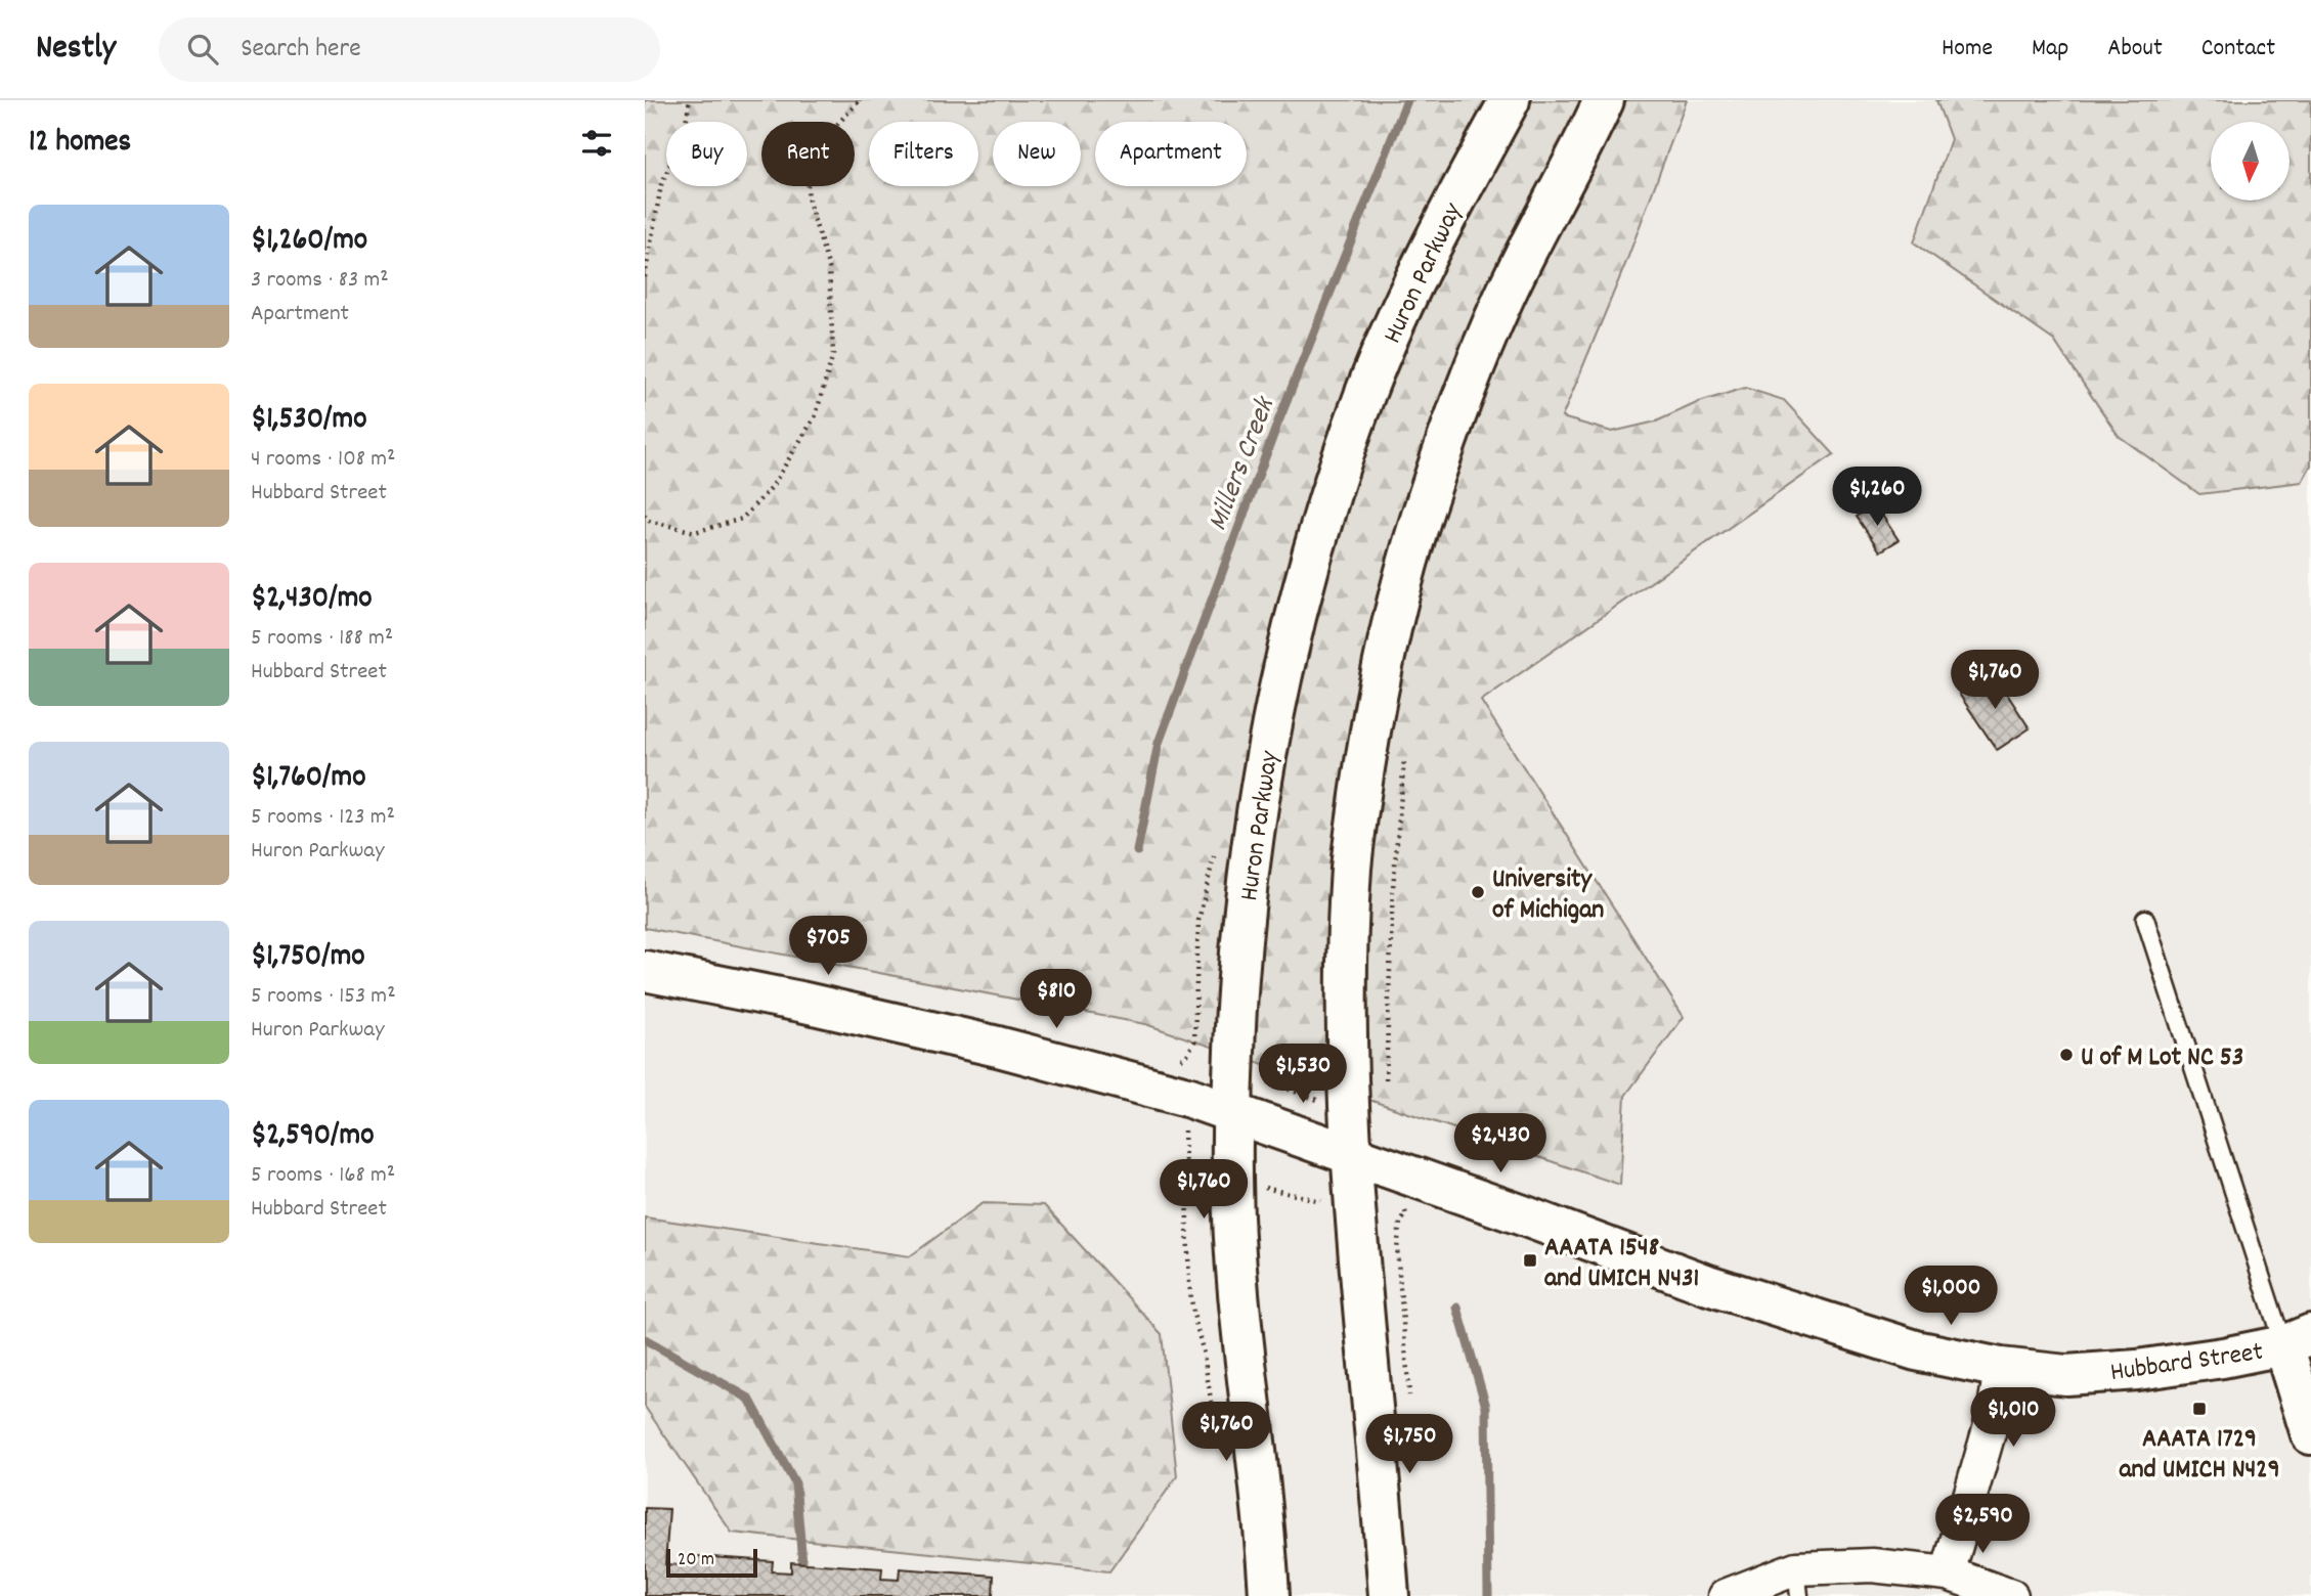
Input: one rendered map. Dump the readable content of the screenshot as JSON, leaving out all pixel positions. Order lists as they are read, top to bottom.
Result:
{
  "streets": {
    "main road": ["Huron Parkway", "Hubbard Street"]
  },
  "crossings": [
    ["Huron Parkway", "Hubbard Street"]
  ],
  "water": ["Millers Creek"],
  "places": {
    "other": ["University of Michigan", "U of M Lot NC 53"],
    "transit": ["AAATA 1548 and UMICH N431", "AAATA 1729 and UMICH N429"]
  },
  "scale_bar": "20 m",
  "north": "bottom",
  "page": {
    "header": "Nestly",
    "search": "Search here",
    "nav": [
      "Home",
      "Map",
      "About",
      "Contact"
    ],
    "heading": "12 homes",
    "chip": [
      "Buy",
      "Rent",
      "Filters",
      "New",
      "Apartment"
    ],
    "list": [
      {
        "name": "$1,260/mo",
        "note": "3 rooms · 83 m² · Apartment"
      },
      {
        "name": "$1,530/mo",
        "note": "4 rooms · 108 m² · Hubbard Street"
      },
      {
        "name": "$2,430/mo",
        "note": "5 rooms · 188 m² · Hubbard Street"
      },
      {
        "name": "$1,760/mo",
        "note": "5 rooms · 123 m² · Huron Parkway"
      },
      {
        "name": "$1,750/mo",
        "note": "5 rooms · 153 m² · Huron Parkway"
      },
      {
        "name": "$2,590/mo",
        "note": "5 rooms · 168 m² · Hubbard Street"
      }
    ],
    "price": [
      "$1,260",
      "$1,760",
      "$705",
      "$810",
      "$1,530",
      "$2,430",
      "$1,760",
      "$1,000",
      "$1,010",
      "$1,760",
      "$1,750",
      "$2,590"
    ],
    "scale": "20 m"
  }
}
